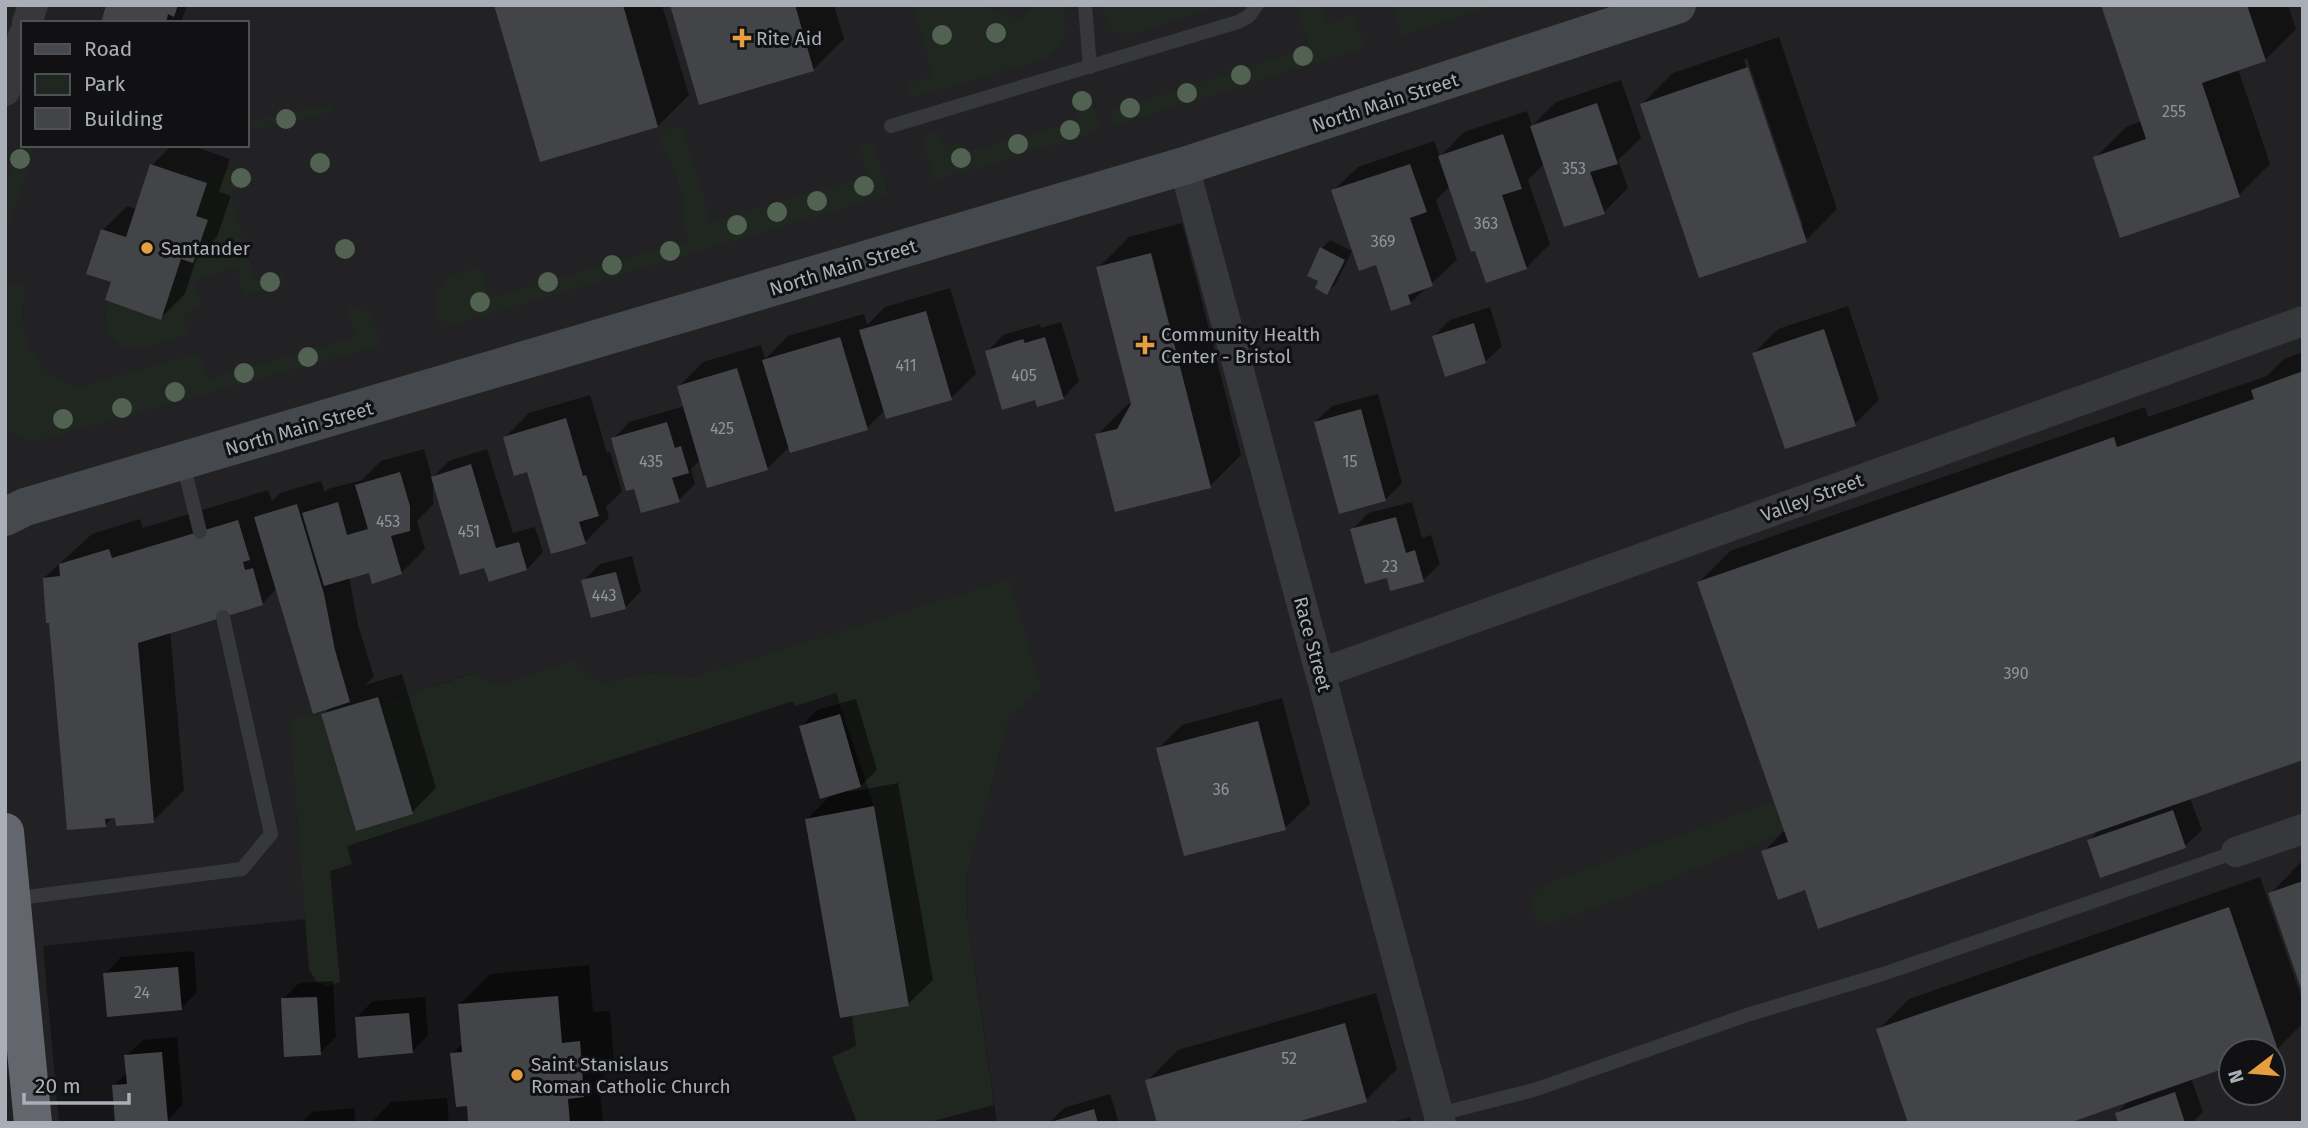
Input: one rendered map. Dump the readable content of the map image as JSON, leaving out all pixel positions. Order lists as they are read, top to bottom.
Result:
{
  "streets": {
    "street": ["North Main Street", "Valley Street", "Race Street"]
  },
  "crossings": [
    ["North Main Street", "Race Street"],
    ["Valley Street", "Race Street"]
  ],
  "places": {
    "health": ["Rite Aid", "Community Health Center - Bristol"],
    "other": ["Santander", "Saint Stanislaus Roman Catholic Church"]
  },
  "house_numbers": [
    "255",
    "353",
    "363",
    "369",
    "411",
    "405",
    "425",
    "435",
    "15",
    "453",
    "451",
    "23",
    "443",
    "390",
    "36",
    "24",
    "52"
  ],
  "legend": ["Road", "Park", "Building"],
  "scale_bar": "20 m",
  "north": "left"
}
